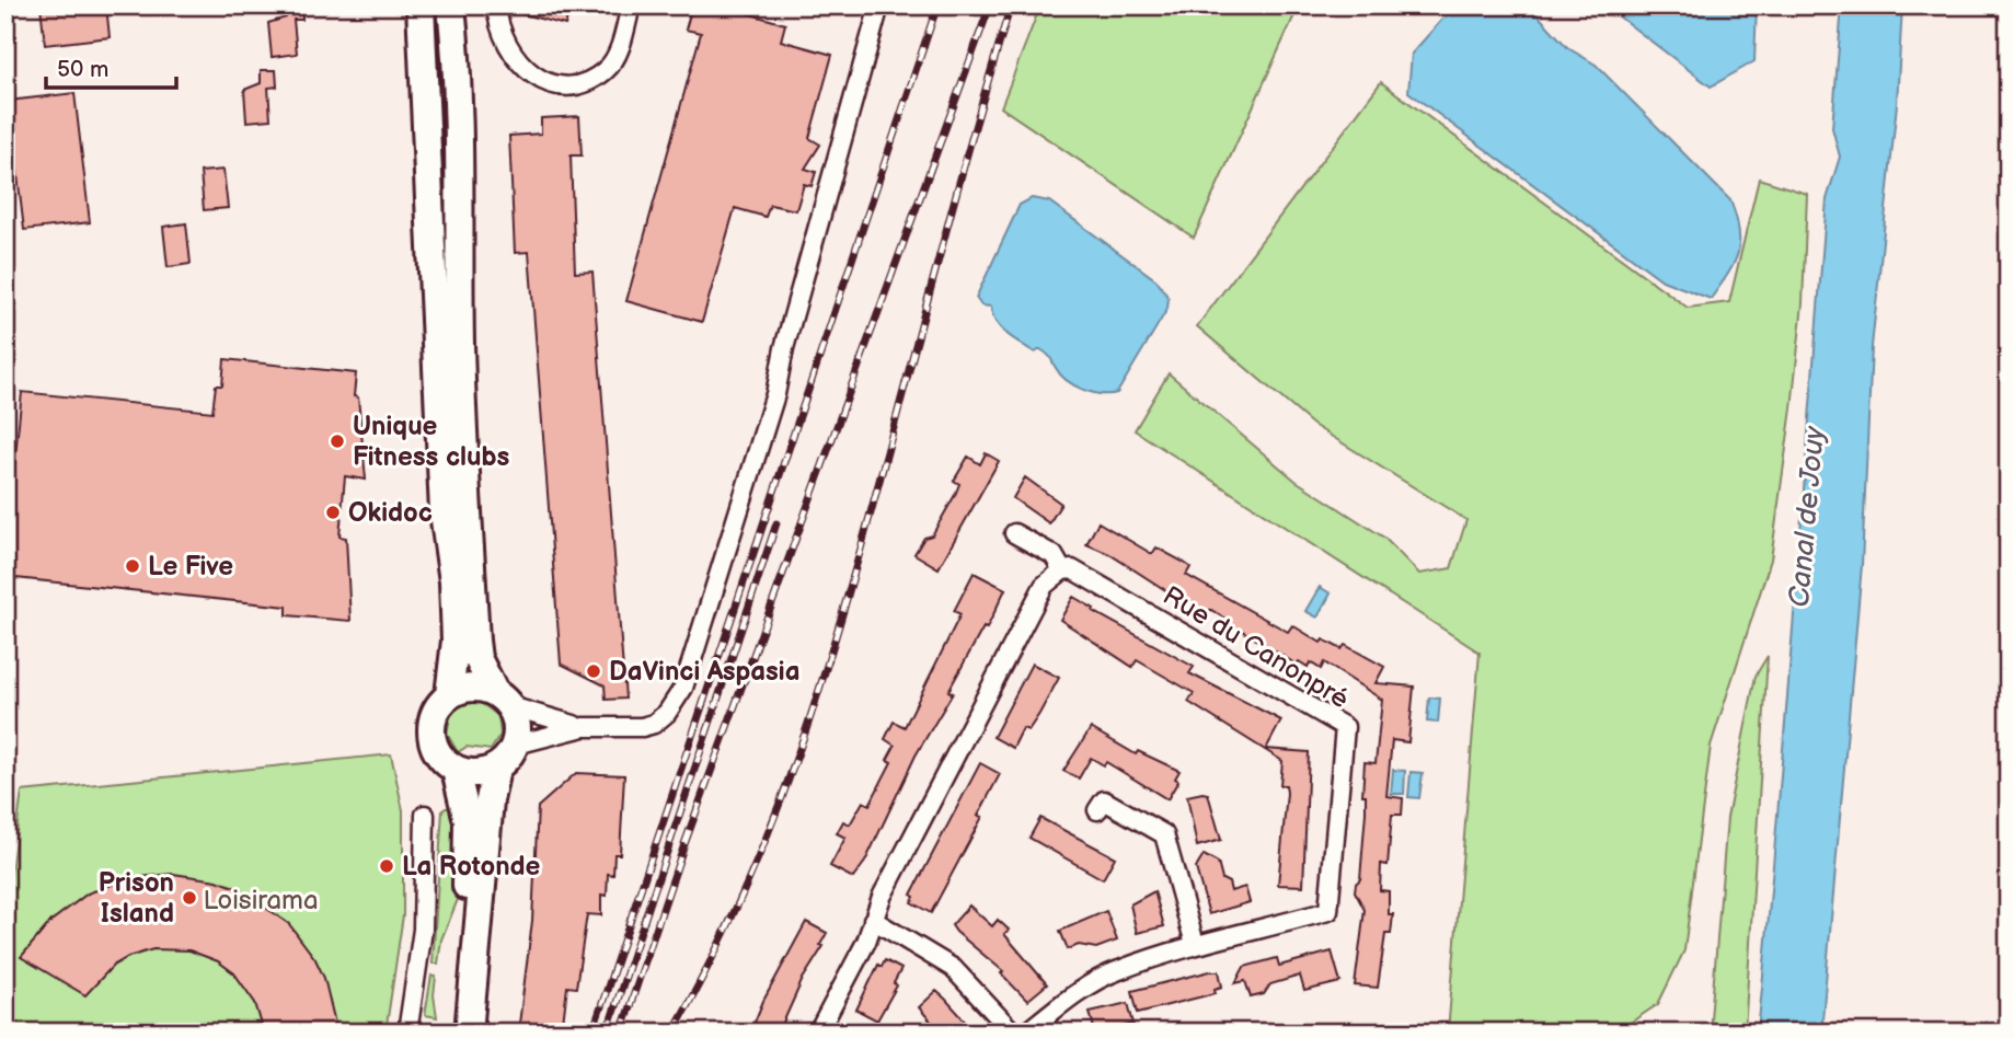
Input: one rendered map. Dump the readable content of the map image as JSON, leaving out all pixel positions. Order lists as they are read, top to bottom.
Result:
{
  "streets": {
    "street": ["Rue du Canonpré"]
  },
  "water": ["Canal de Jouy"],
  "parks": ["Loisirama"],
  "places": [
    "Unique Fitness clubs",
    "Okidoc",
    "Le Five",
    "DaVinci Aspasia",
    "La Rotonde",
    "Prison Island"
  ],
  "scale_bar": "50 m"
}
